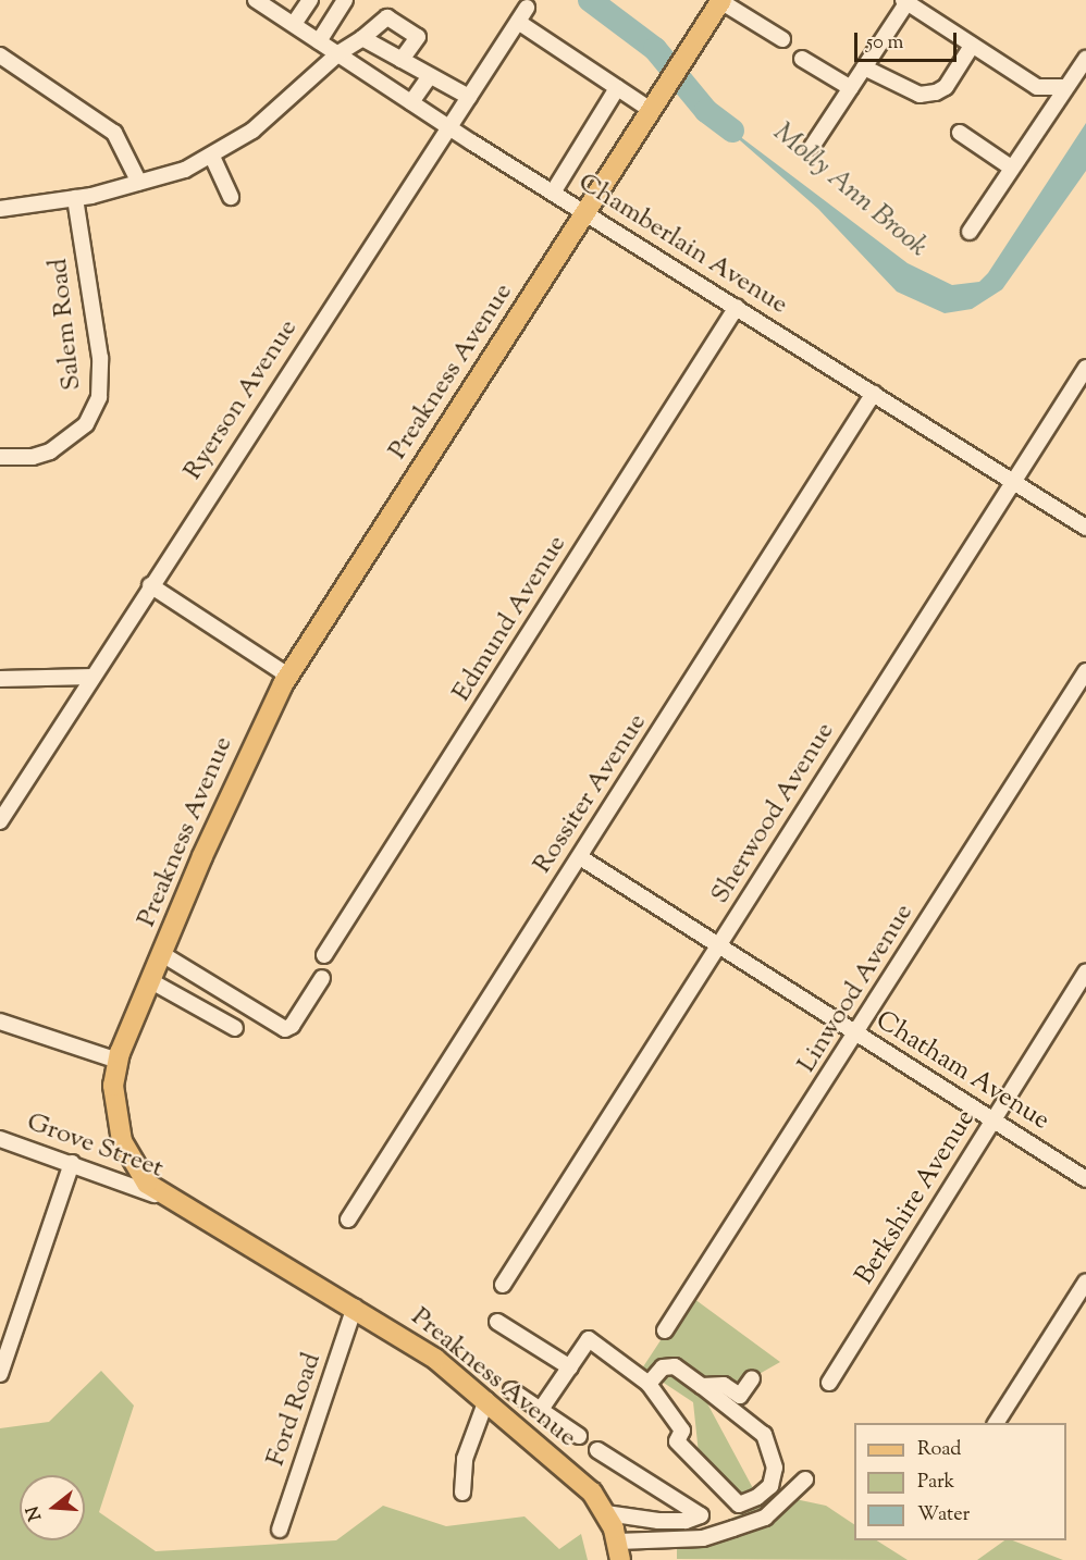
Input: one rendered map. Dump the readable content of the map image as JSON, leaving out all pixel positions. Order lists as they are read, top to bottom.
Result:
{
  "streets": {
    "main road": ["Preakness Avenue"],
    "street": [
      "Chamberlain Avenue",
      "Salem Road",
      "Ryerson Avenue",
      "Edmund Avenue",
      "Rossiter Avenue",
      "Sherwood Avenue",
      "Linwood Avenue",
      "Chatham Avenue",
      "Grove Street",
      "Berkshire Avenue",
      "Ford Road"
    ]
  },
  "crossings": [
    ["Chamberlain Avenue", "Preakness Avenue"],
    ["Chamberlain Avenue", "Ryerson Avenue"],
    ["Chamberlain Avenue", "Edmund Avenue"],
    ["Chamberlain Avenue", "Rossiter Avenue"],
    ["Chamberlain Avenue", "Sherwood Avenue"],
    ["Preakness Avenue", "Grove Street"],
    ["Preakness Avenue", "Ford Road"],
    ["Rossiter Avenue", "Chatham Avenue"],
    ["Sherwood Avenue", "Chatham Avenue"],
    ["Linwood Avenue", "Chatham Avenue"],
    ["Chatham Avenue", "Berkshire Avenue"]
  ],
  "water": ["Molly Ann Brook"],
  "legend": ["Road", "Park", "Water"],
  "scale_bar": "50 m",
  "north": "left"
}
